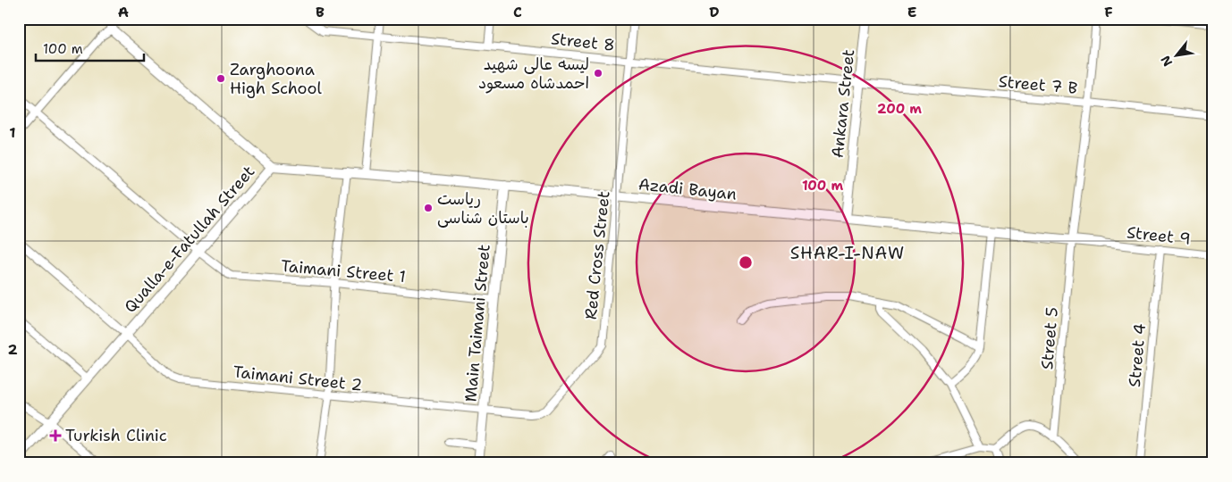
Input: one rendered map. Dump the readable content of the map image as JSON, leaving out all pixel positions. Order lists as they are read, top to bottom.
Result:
{
  "streets": {
    "main road": [
      "Ankara Street",
      "Azadi Bayan",
      "Qualla-e-Fatullah Street",
      "Main Taimani Street"
    ],
    "street": [
      "Street 8",
      "Street 7 B",
      "Street 9",
      "Red Cross Street",
      "Taimani Street 1",
      "Street 5",
      "Street 4",
      "Taimani Street 2"
    ]
  },
  "crossings": [
    ["Street 8", "Street 7 B"],
    ["Street 8", "Ankara Street"],
    ["Street 8", "Red Cross Street"],
    ["Street 7 B", "Ankara Street"],
    ["Street 7 B", "Street 5"],
    ["Ankara Street", "Azadi Bayan"],
    ["Azadi Bayan", "Street 9"],
    ["Azadi Bayan", "Qualla-e-Fatullah Street"],
    ["Azadi Bayan", "Red Cross Street"],
    ["Azadi Bayan", "Main Taimani Street"],
    ["Azadi Bayan", "Street 5"],
    ["Street 9", "Street 4"],
    ["Qualla-e-Fatullah Street", "Taimani Street 1"],
    ["Qualla-e-Fatullah Street", "Taimani Street 2"],
    ["Red Cross Street", "Main Taimani Street"],
    ["Red Cross Street", "Taimani Street 2"],
    ["Taimani Street 1", "Main Taimani Street"],
    ["Main Taimani Street", "Taimani Street 2"]
  ],
  "districts": ["SHAR-I-NAW"],
  "places": {
    "other": ["لیسه عالی شهید احمدشاه مسعود", "Zarghoona High School", "ریاست باستان شناسی"],
    "health": ["Turkish Clinic"]
  },
  "scale_bar": "100 m",
  "north": "bottom left",
  "grid": {
    "columns": [
      "A",
      "B",
      "C",
      "D",
      "E",
      "F"
    ],
    "rows": ["1", "2"]
  },
  "rings": ["200 m", "100 m"]
}
